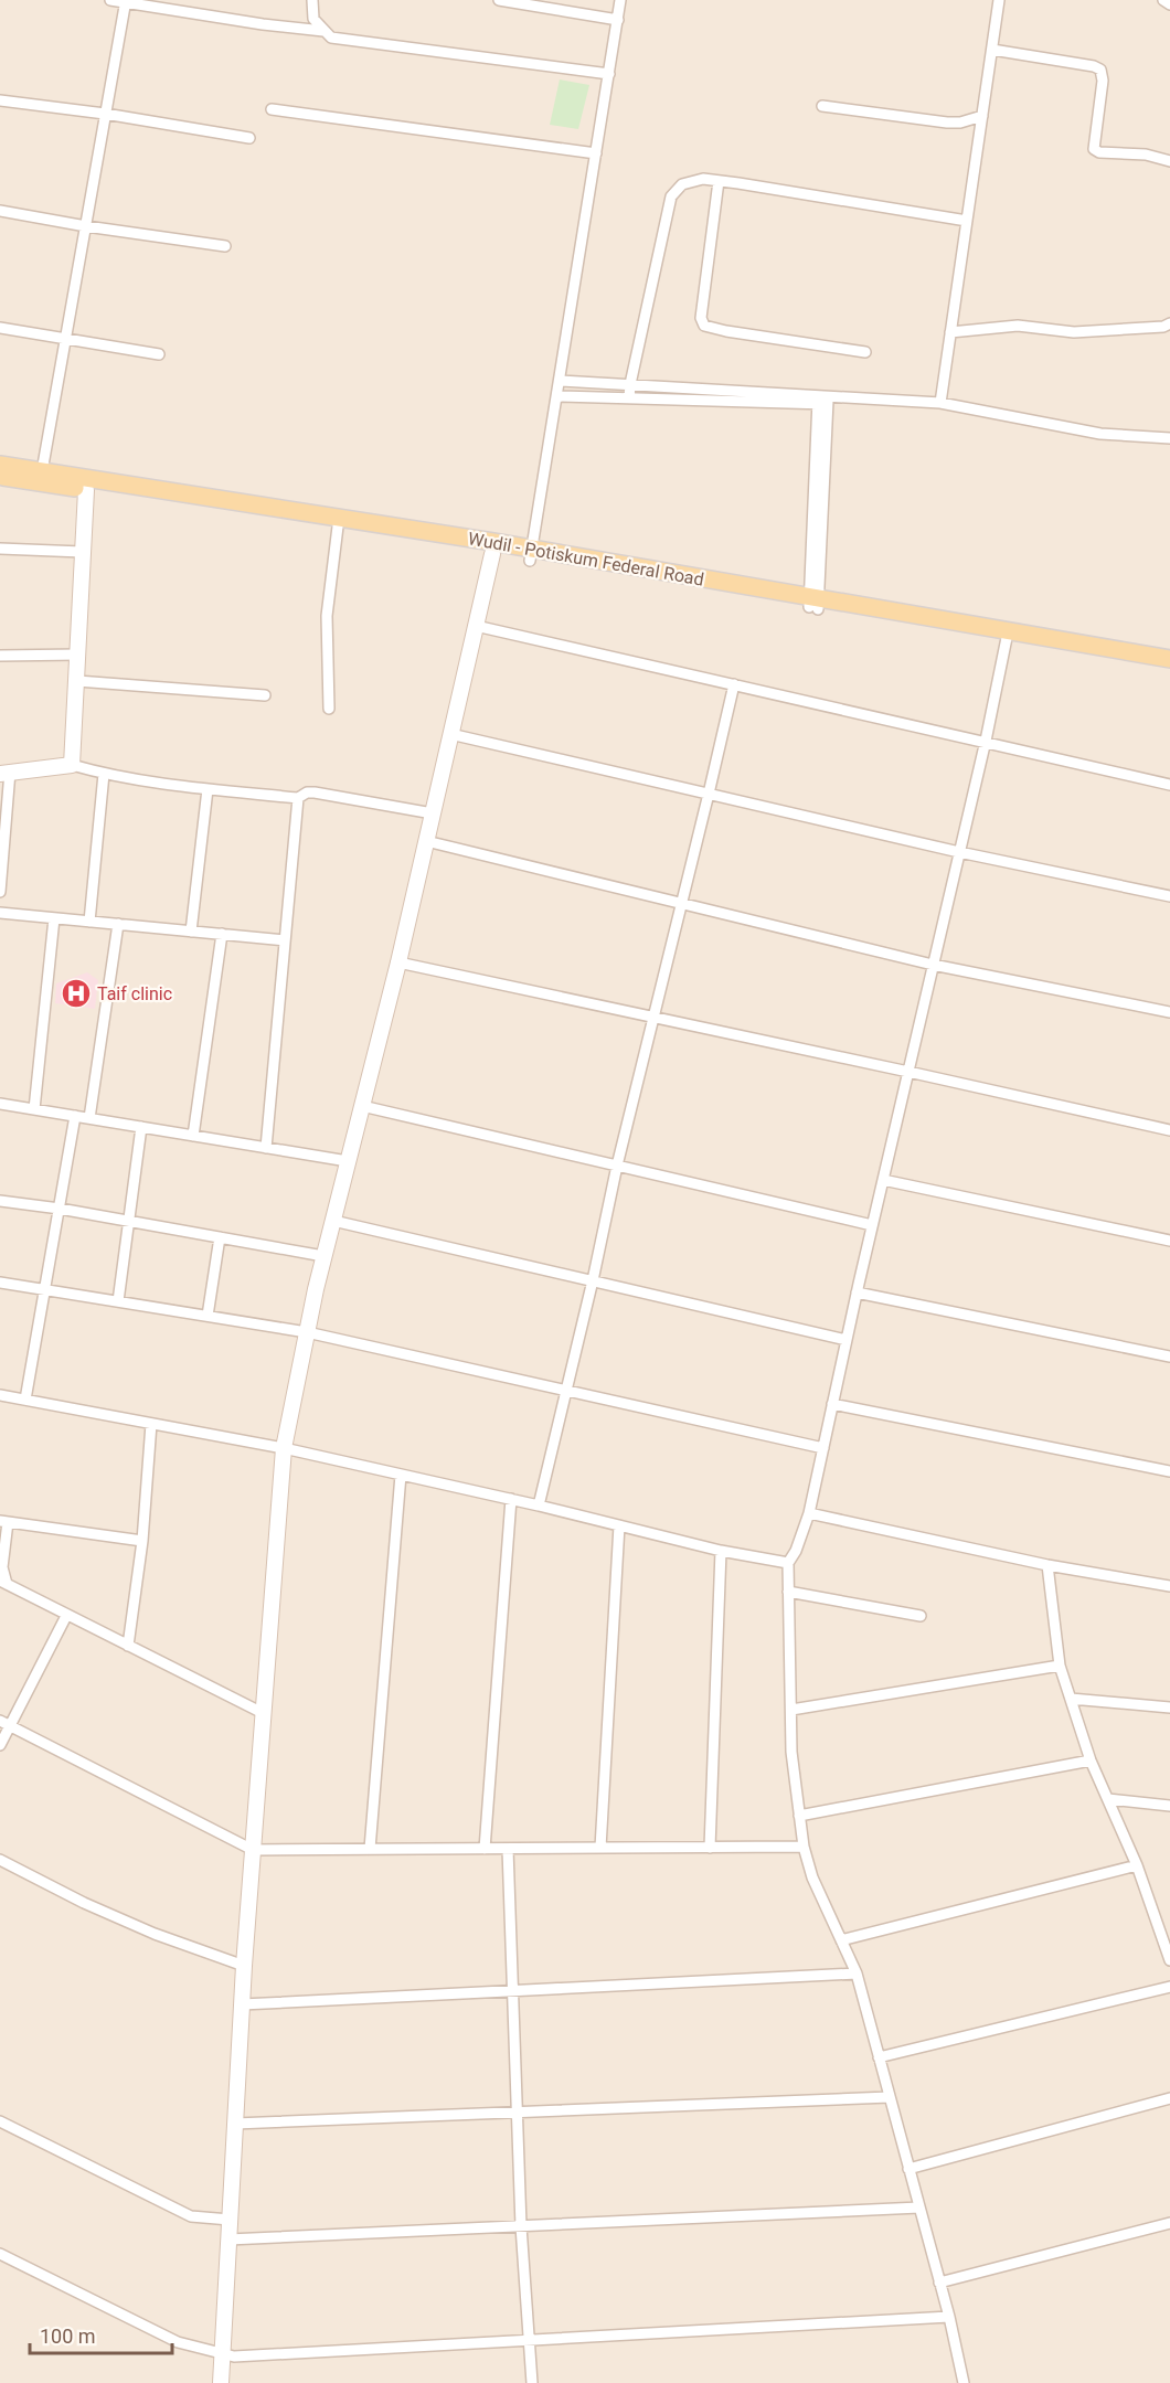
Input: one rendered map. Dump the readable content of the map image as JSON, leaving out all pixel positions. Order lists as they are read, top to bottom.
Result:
{
  "streets": {
    "main road": ["Wudil - Potiskum Federal Road"]
  },
  "places": {
    "hospital": ["Taif clinic"]
  },
  "scale_bar": "100 m"
}
